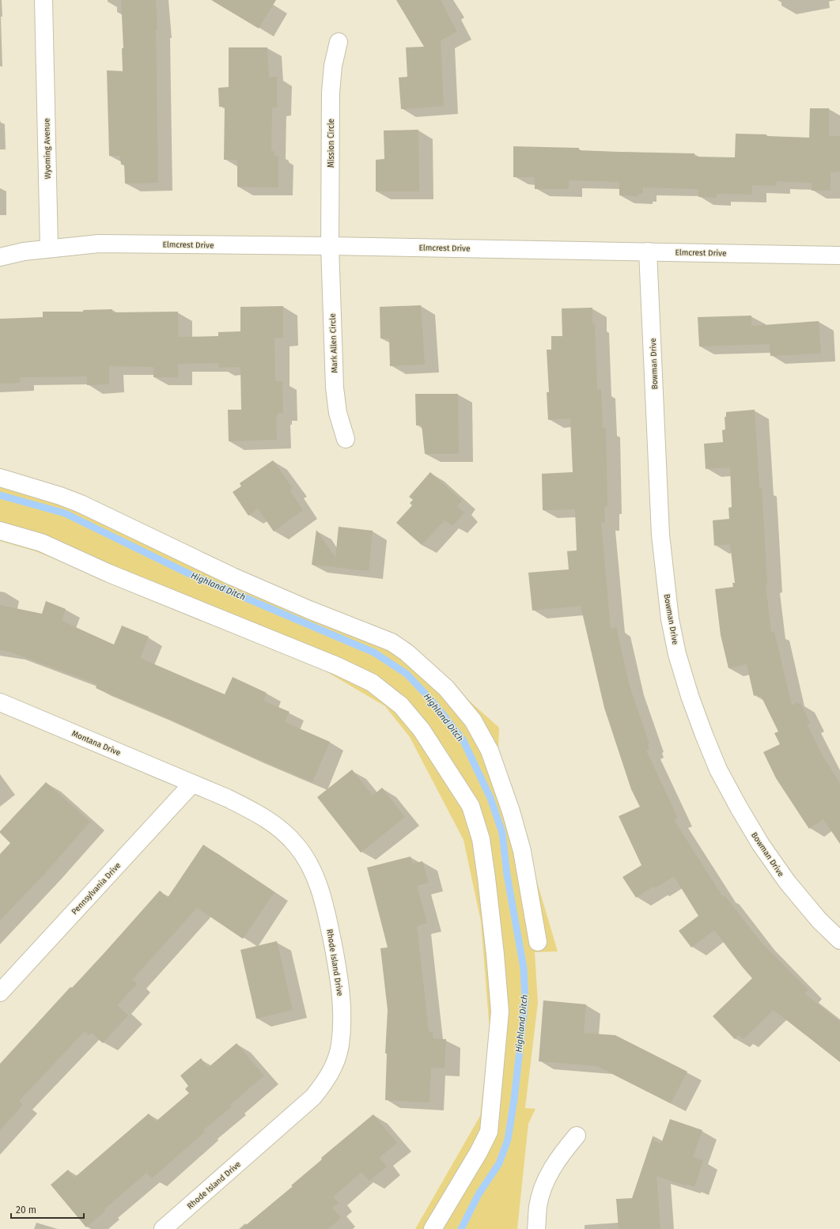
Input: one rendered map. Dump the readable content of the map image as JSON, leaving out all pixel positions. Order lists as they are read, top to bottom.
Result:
{
  "streets": {
    "street": [
      "Mission Circle",
      "Wyoming Avenue",
      "Elmcrest Drive",
      "Mark Allen Circle",
      "Bowman Drive",
      "Montana Drive",
      "Pennsylvania Drive",
      "Rhode Island Drive"
    ]
  },
  "crossings": [
    ["Mission Circle", "Elmcrest Drive"],
    ["Mission Circle", "Mark Allen Circle"],
    ["Wyoming Avenue", "Elmcrest Drive"],
    ["Elmcrest Drive", "Mark Allen Circle"],
    ["Elmcrest Drive", "Bowman Drive"],
    ["Montana Drive", "Pennsylvania Drive"],
    ["Montana Drive", "Rhode Island Drive"],
    ["Pennsylvania Drive", "Rhode Island Drive"]
  ],
  "water": ["Highland Ditch"],
  "scale_bar": "20 m"
}
